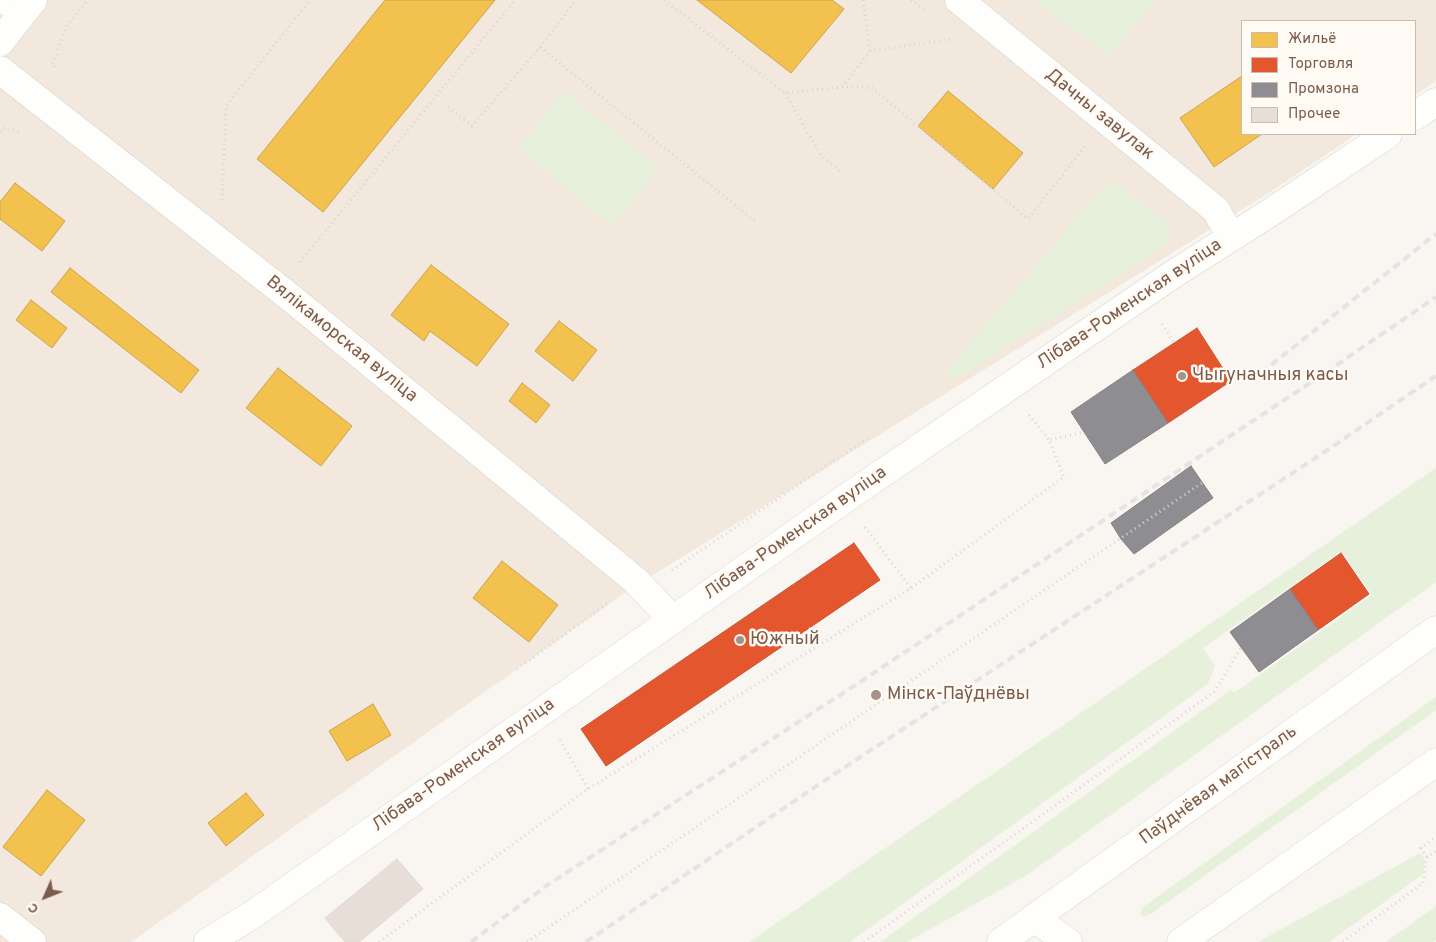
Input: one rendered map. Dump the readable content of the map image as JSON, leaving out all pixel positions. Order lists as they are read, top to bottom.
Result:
{
  "streets": {
    "street": [
      "Дачны завулак",
      "Лібава-Роменская вуліца",
      "Вялікаморская вуліца",
      "Паўднёвая магістраль"
    ]
  },
  "crossings": [
    ["Дачны завулак", "Лібава-Роменская вуліца"],
    ["Лібава-Роменская вуліца", "Вялікаморская вуліца"]
  ],
  "places": ["Чыгуначныя касы", "Южный", "Мінск-Паўднёвы"],
  "legend": [
    "Жильё",
    "Торговля",
    "Промзона",
    "Прочее"
  ],
  "north": "bottom left"
}
